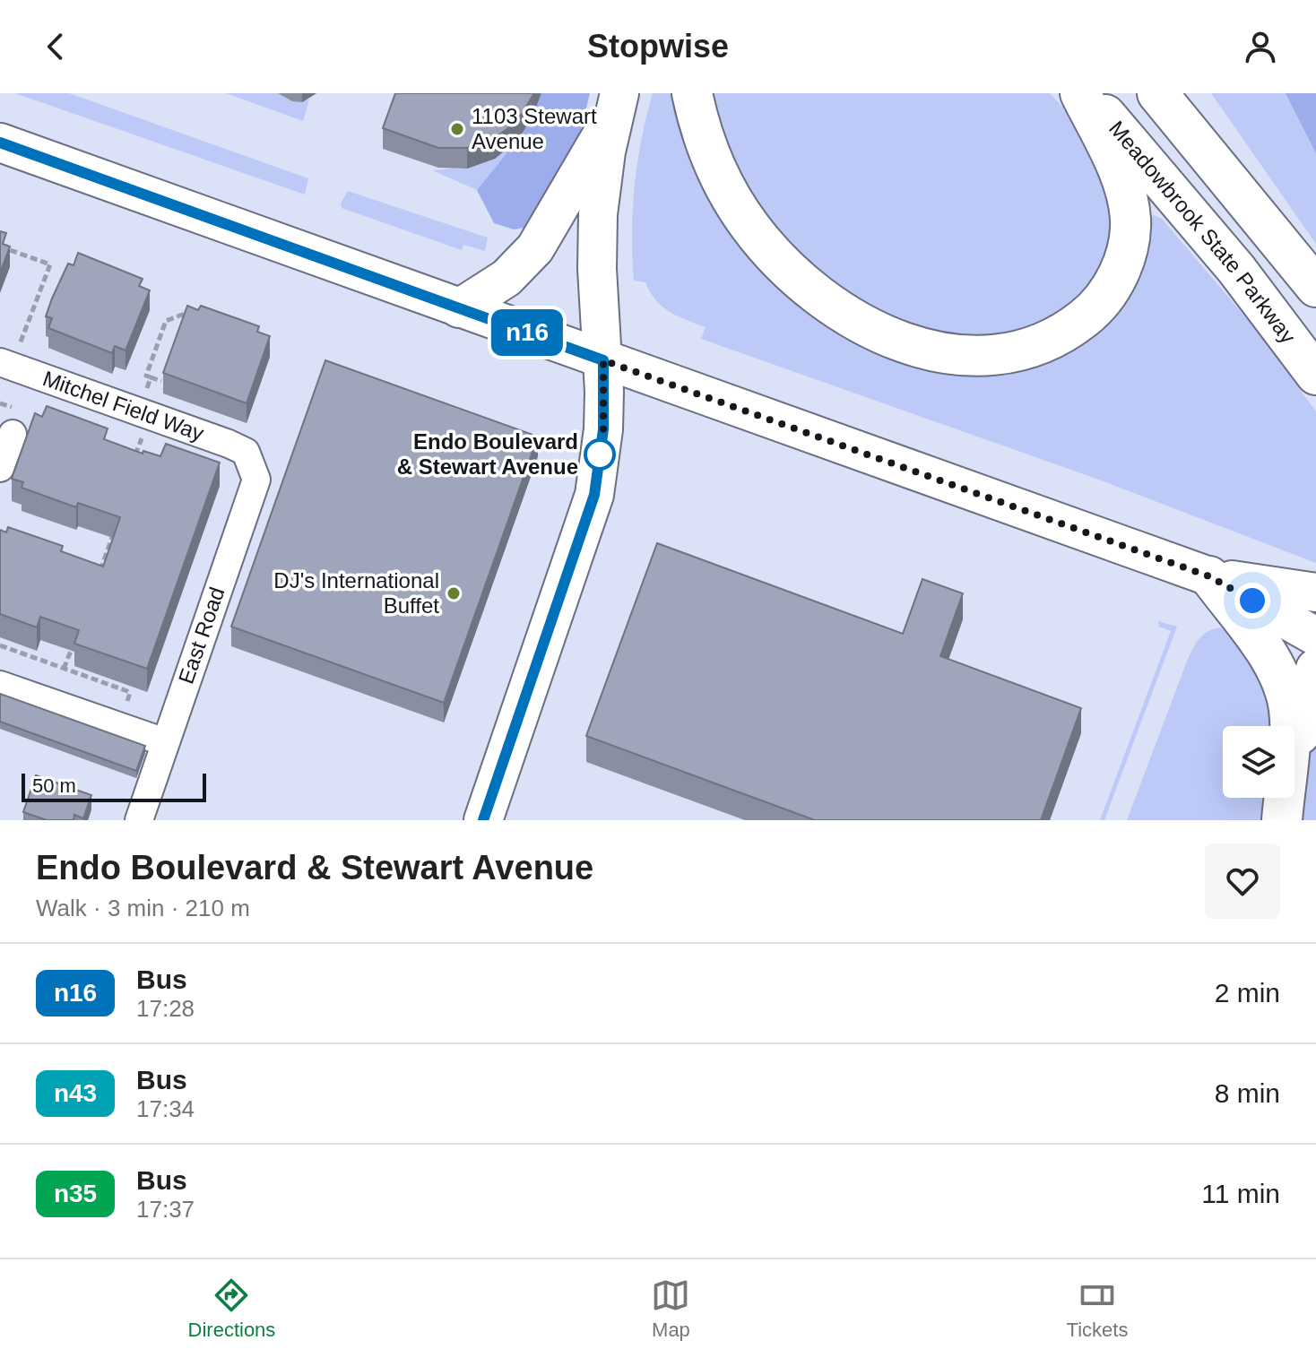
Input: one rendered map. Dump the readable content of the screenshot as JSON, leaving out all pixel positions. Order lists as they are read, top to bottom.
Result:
{
  "streets": {
    "highway": ["Meadowbrook State Parkway"],
    "street": ["Mitchel Field Way", "East Road"]
  },
  "crossings": [
    ["Mitchel Field Way", "East Road"]
  ],
  "places": ["1103 Stewart Avenue", "Endo Boulevard & Stewart Avenue", "DJ's International Buffet"],
  "lines": ["bus line n16"],
  "scale_bar": "50 m",
  "page": {
    "header": "Stopwise",
    "on_map": "n16",
    "scale": "50 m",
    "heading": ["Endo Boulevard & Stewart Avenue", "Walk · 3 min · 210 m"],
    "list": [
      {
        "mark": "n16",
        "name": "Bus",
        "note": "17:28",
        "value": "2 min"
      },
      {
        "mark": "n43",
        "name": "Bus",
        "note": "17:34",
        "value": "8 min"
      },
      {
        "mark": "n35",
        "name": "Bus",
        "note": "17:37",
        "value": "11 min"
      }
    ],
    "tabs": ["Directions", "Map", "Tickets"]
  }
}
